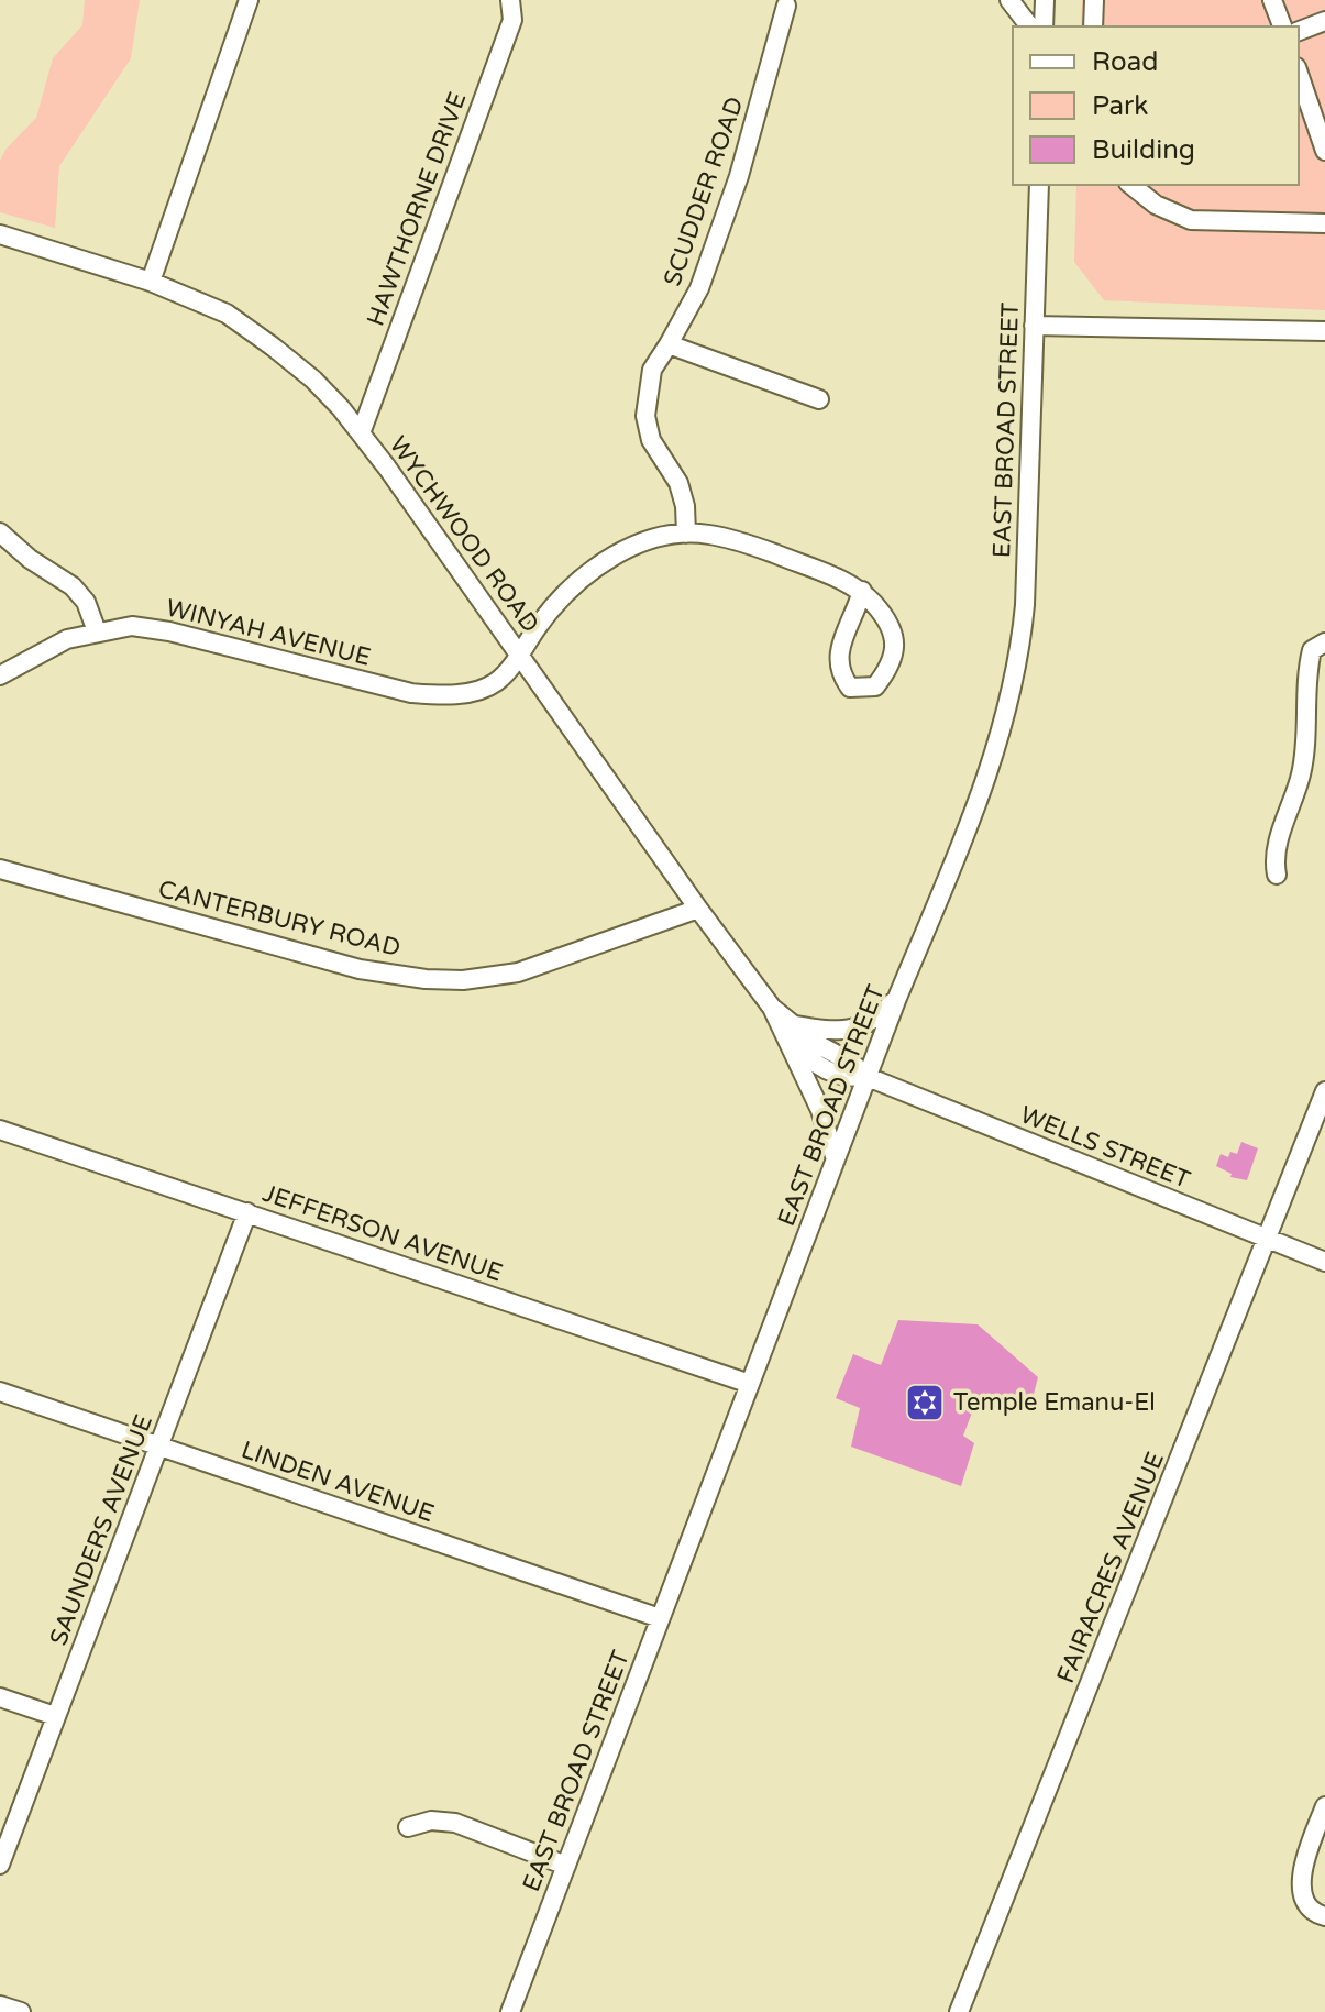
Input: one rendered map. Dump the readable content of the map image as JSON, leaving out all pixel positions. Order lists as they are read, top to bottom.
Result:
{
  "streets": {
    "street": [
      "SCUDDER ROAD",
      "HAWTHORNE DRIVE",
      "EAST BROAD STREET",
      "WYCHWOOD ROAD",
      "WINYAH AVENUE",
      "CANTERBURY ROAD",
      "WELLS STREET",
      "JEFFERSON AVENUE",
      "LINDEN AVENUE",
      "SAUNDERS AVENUE",
      "FAIRACRES AVENUE"
    ]
  },
  "crossings": [
    ["SCUDDER ROAD", "WINYAH AVENUE"],
    ["HAWTHORNE DRIVE", "WYCHWOOD ROAD"],
    ["EAST BROAD STREET", "WYCHWOOD ROAD"],
    ["EAST BROAD STREET", "WELLS STREET"],
    ["EAST BROAD STREET", "JEFFERSON AVENUE"],
    ["EAST BROAD STREET", "LINDEN AVENUE"],
    ["WYCHWOOD ROAD", "WINYAH AVENUE"],
    ["WYCHWOOD ROAD", "CANTERBURY ROAD"],
    ["WYCHWOOD ROAD", "WELLS STREET"],
    ["WELLS STREET", "FAIRACRES AVENUE"],
    ["JEFFERSON AVENUE", "SAUNDERS AVENUE"],
    ["LINDEN AVENUE", "SAUNDERS AVENUE"]
  ],
  "places": {
    "synagogue": ["Temple Emanu-El"]
  },
  "legend": ["Road", "Park", "Building"]
}
